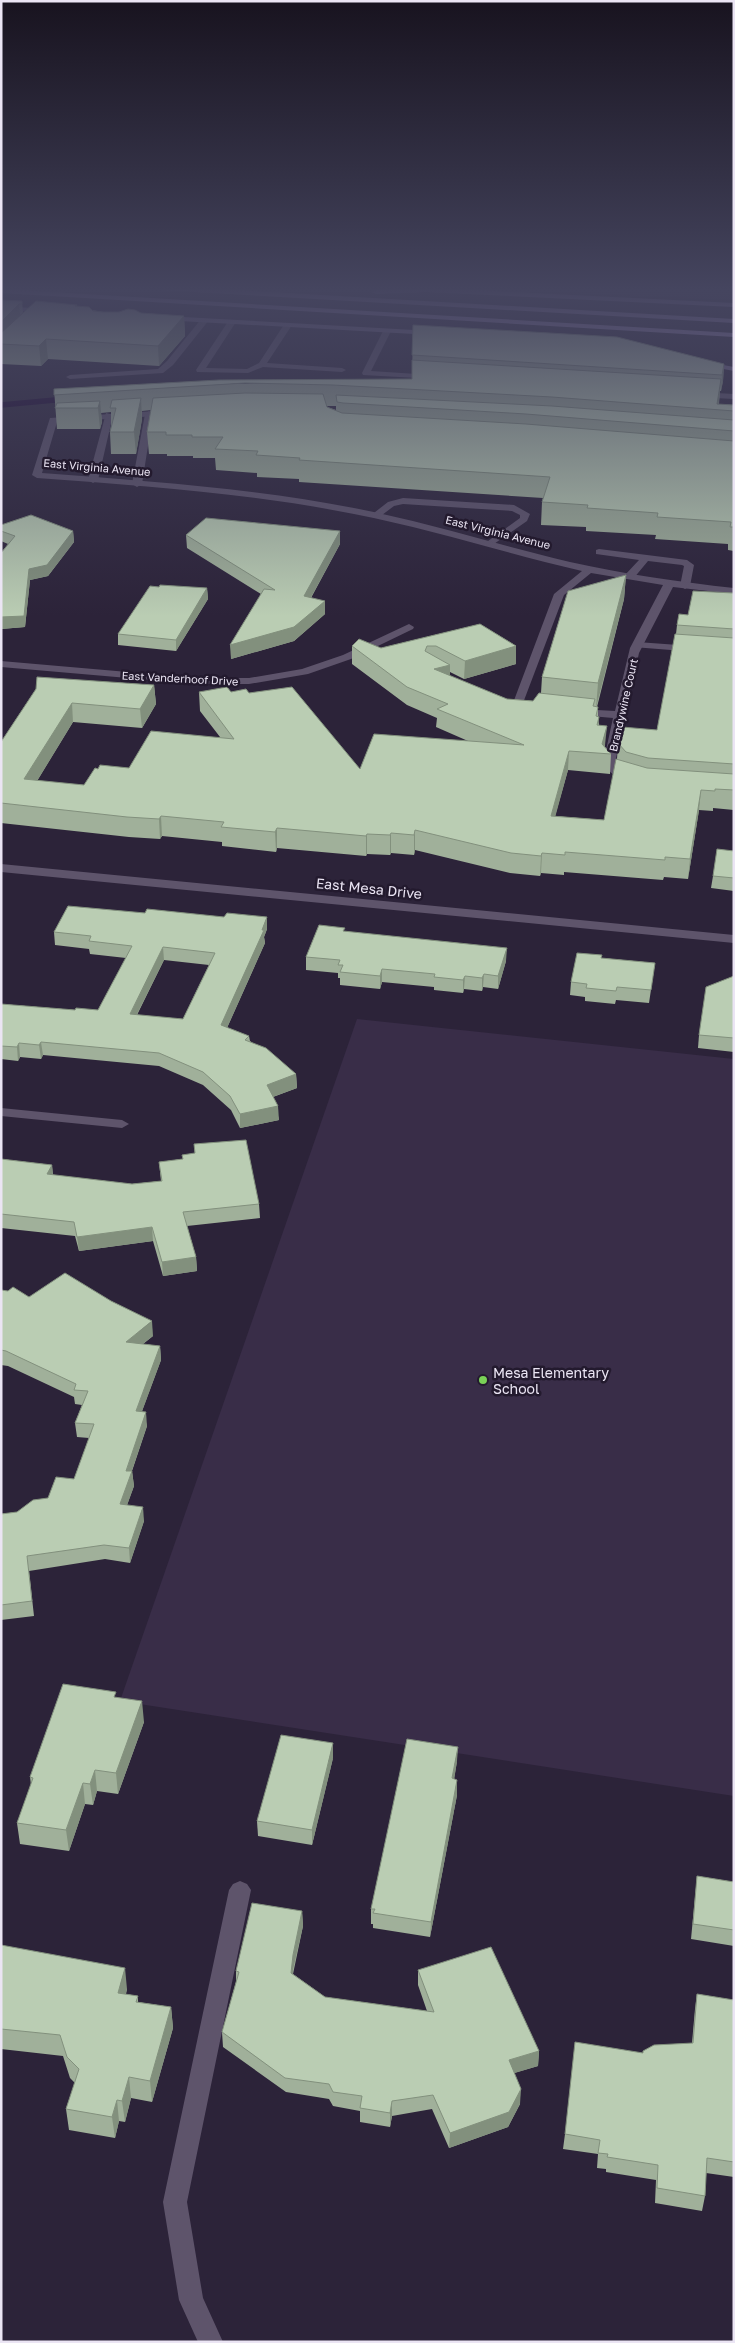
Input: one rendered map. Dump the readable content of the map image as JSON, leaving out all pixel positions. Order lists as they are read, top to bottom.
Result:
{
  "streets": {
    "street": [
      "East Virginia Avenue",
      "East Vanderhoof Drive",
      "Brandywine Court",
      "East Mesa Drive"
    ]
  },
  "crossings": [
    ["East Virginia Avenue", "Brandywine Court"]
  ],
  "places": ["Mesa Elementary School"]
}
